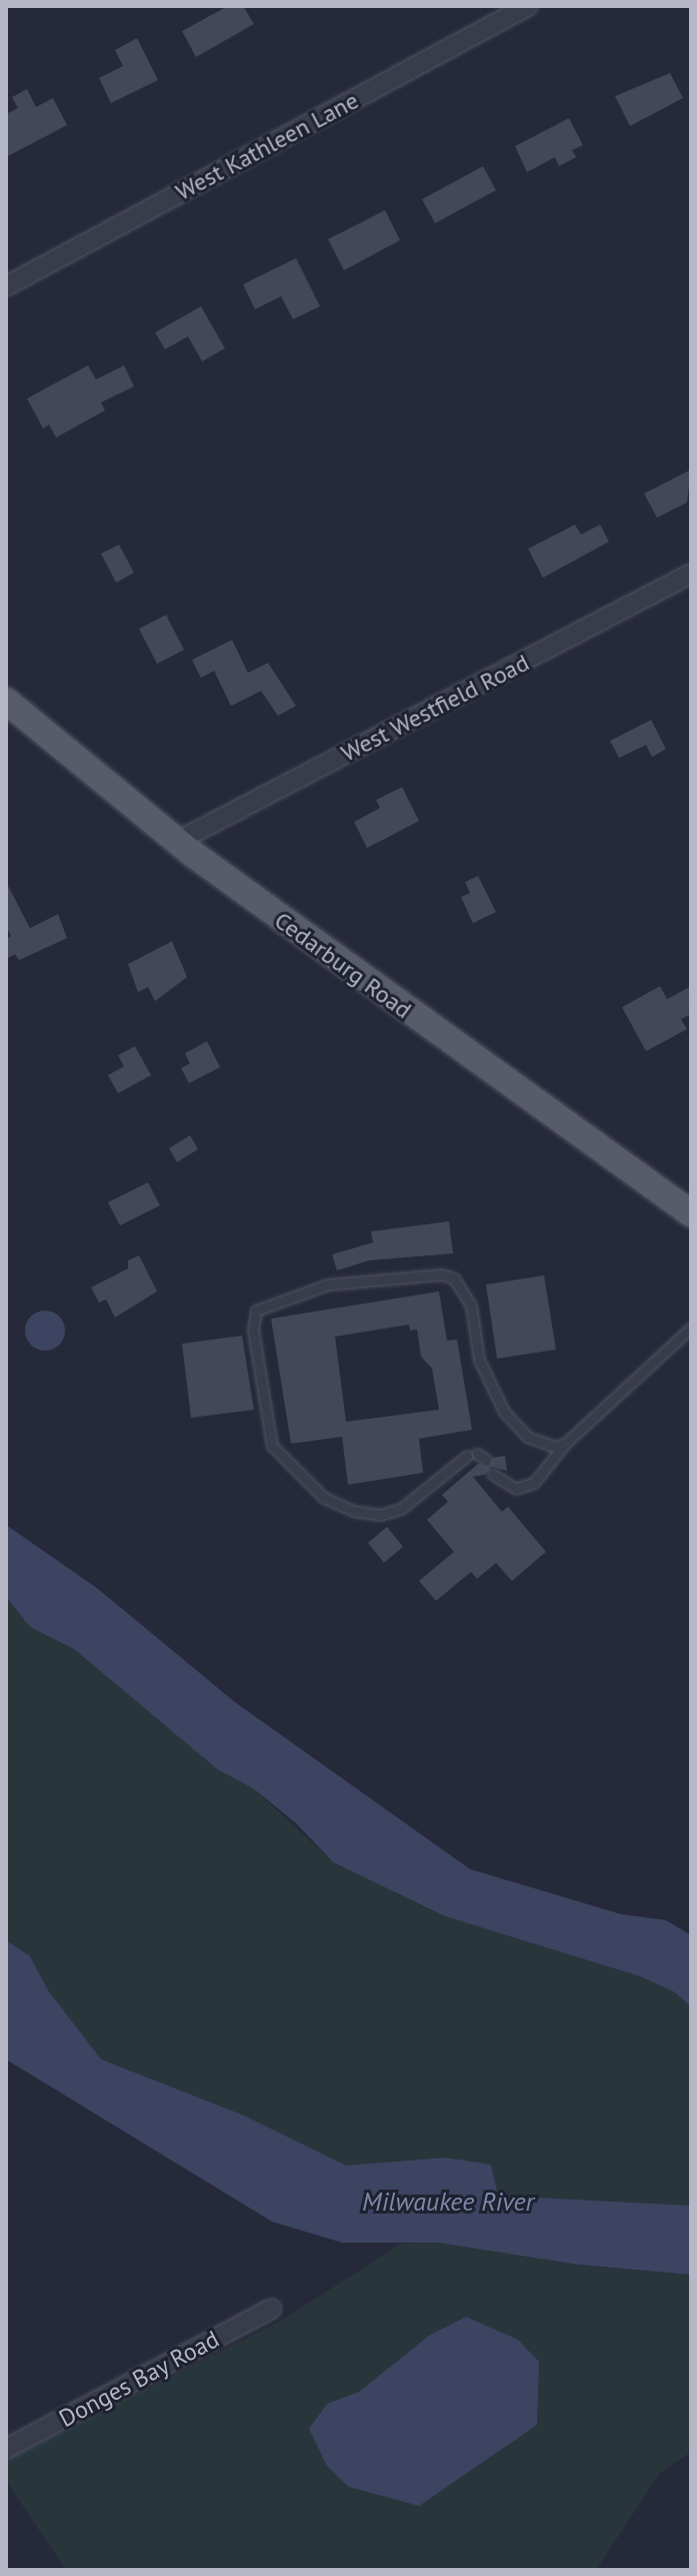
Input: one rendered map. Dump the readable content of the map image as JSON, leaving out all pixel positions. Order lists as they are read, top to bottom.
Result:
{
  "streets": {
    "main road": ["Cedarburg Road"],
    "street": ["West Kathleen Lane", "West Westfield Road", "Donges Bay Road"]
  },
  "crossings": [
    ["West Westfield Road", "Cedarburg Road"]
  ],
  "water": ["Milwaukee River"]
}
